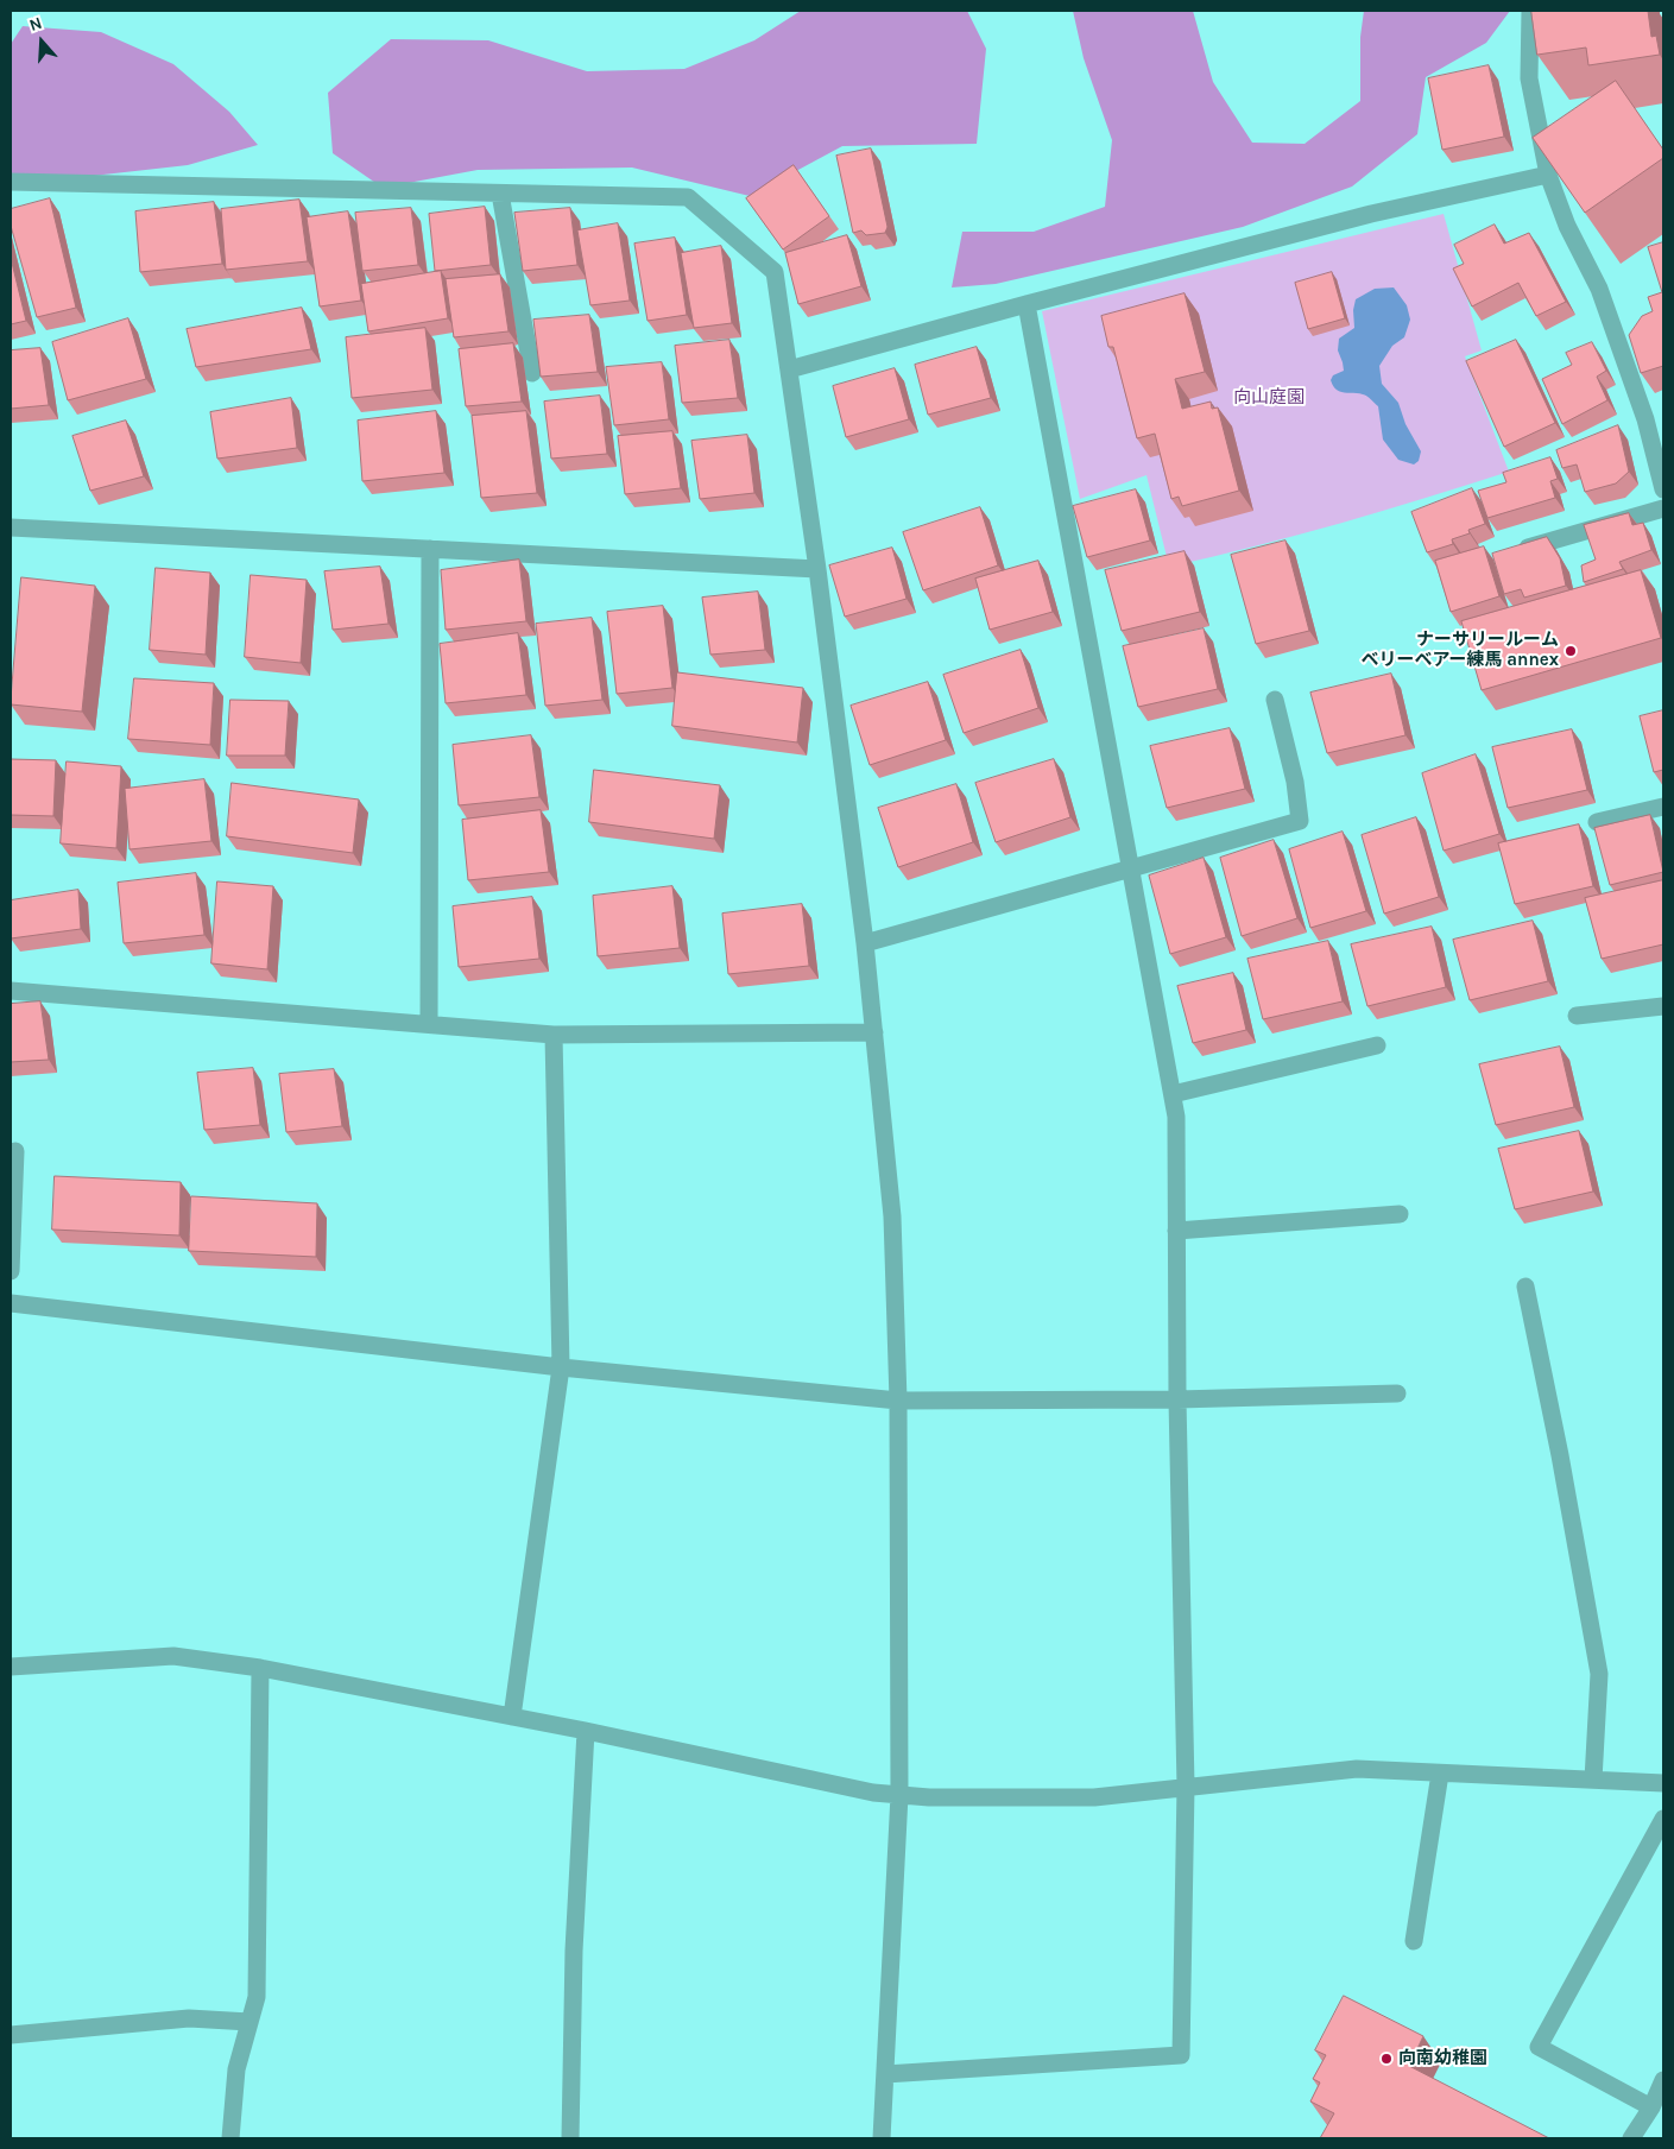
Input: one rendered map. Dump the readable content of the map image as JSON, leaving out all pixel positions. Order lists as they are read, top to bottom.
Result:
{
  "parks": ["向山庭園"],
  "places": ["ナーサリールーム ベリーベアー練馬 annex", "向南幼稚園"],
  "north": "top"
}
